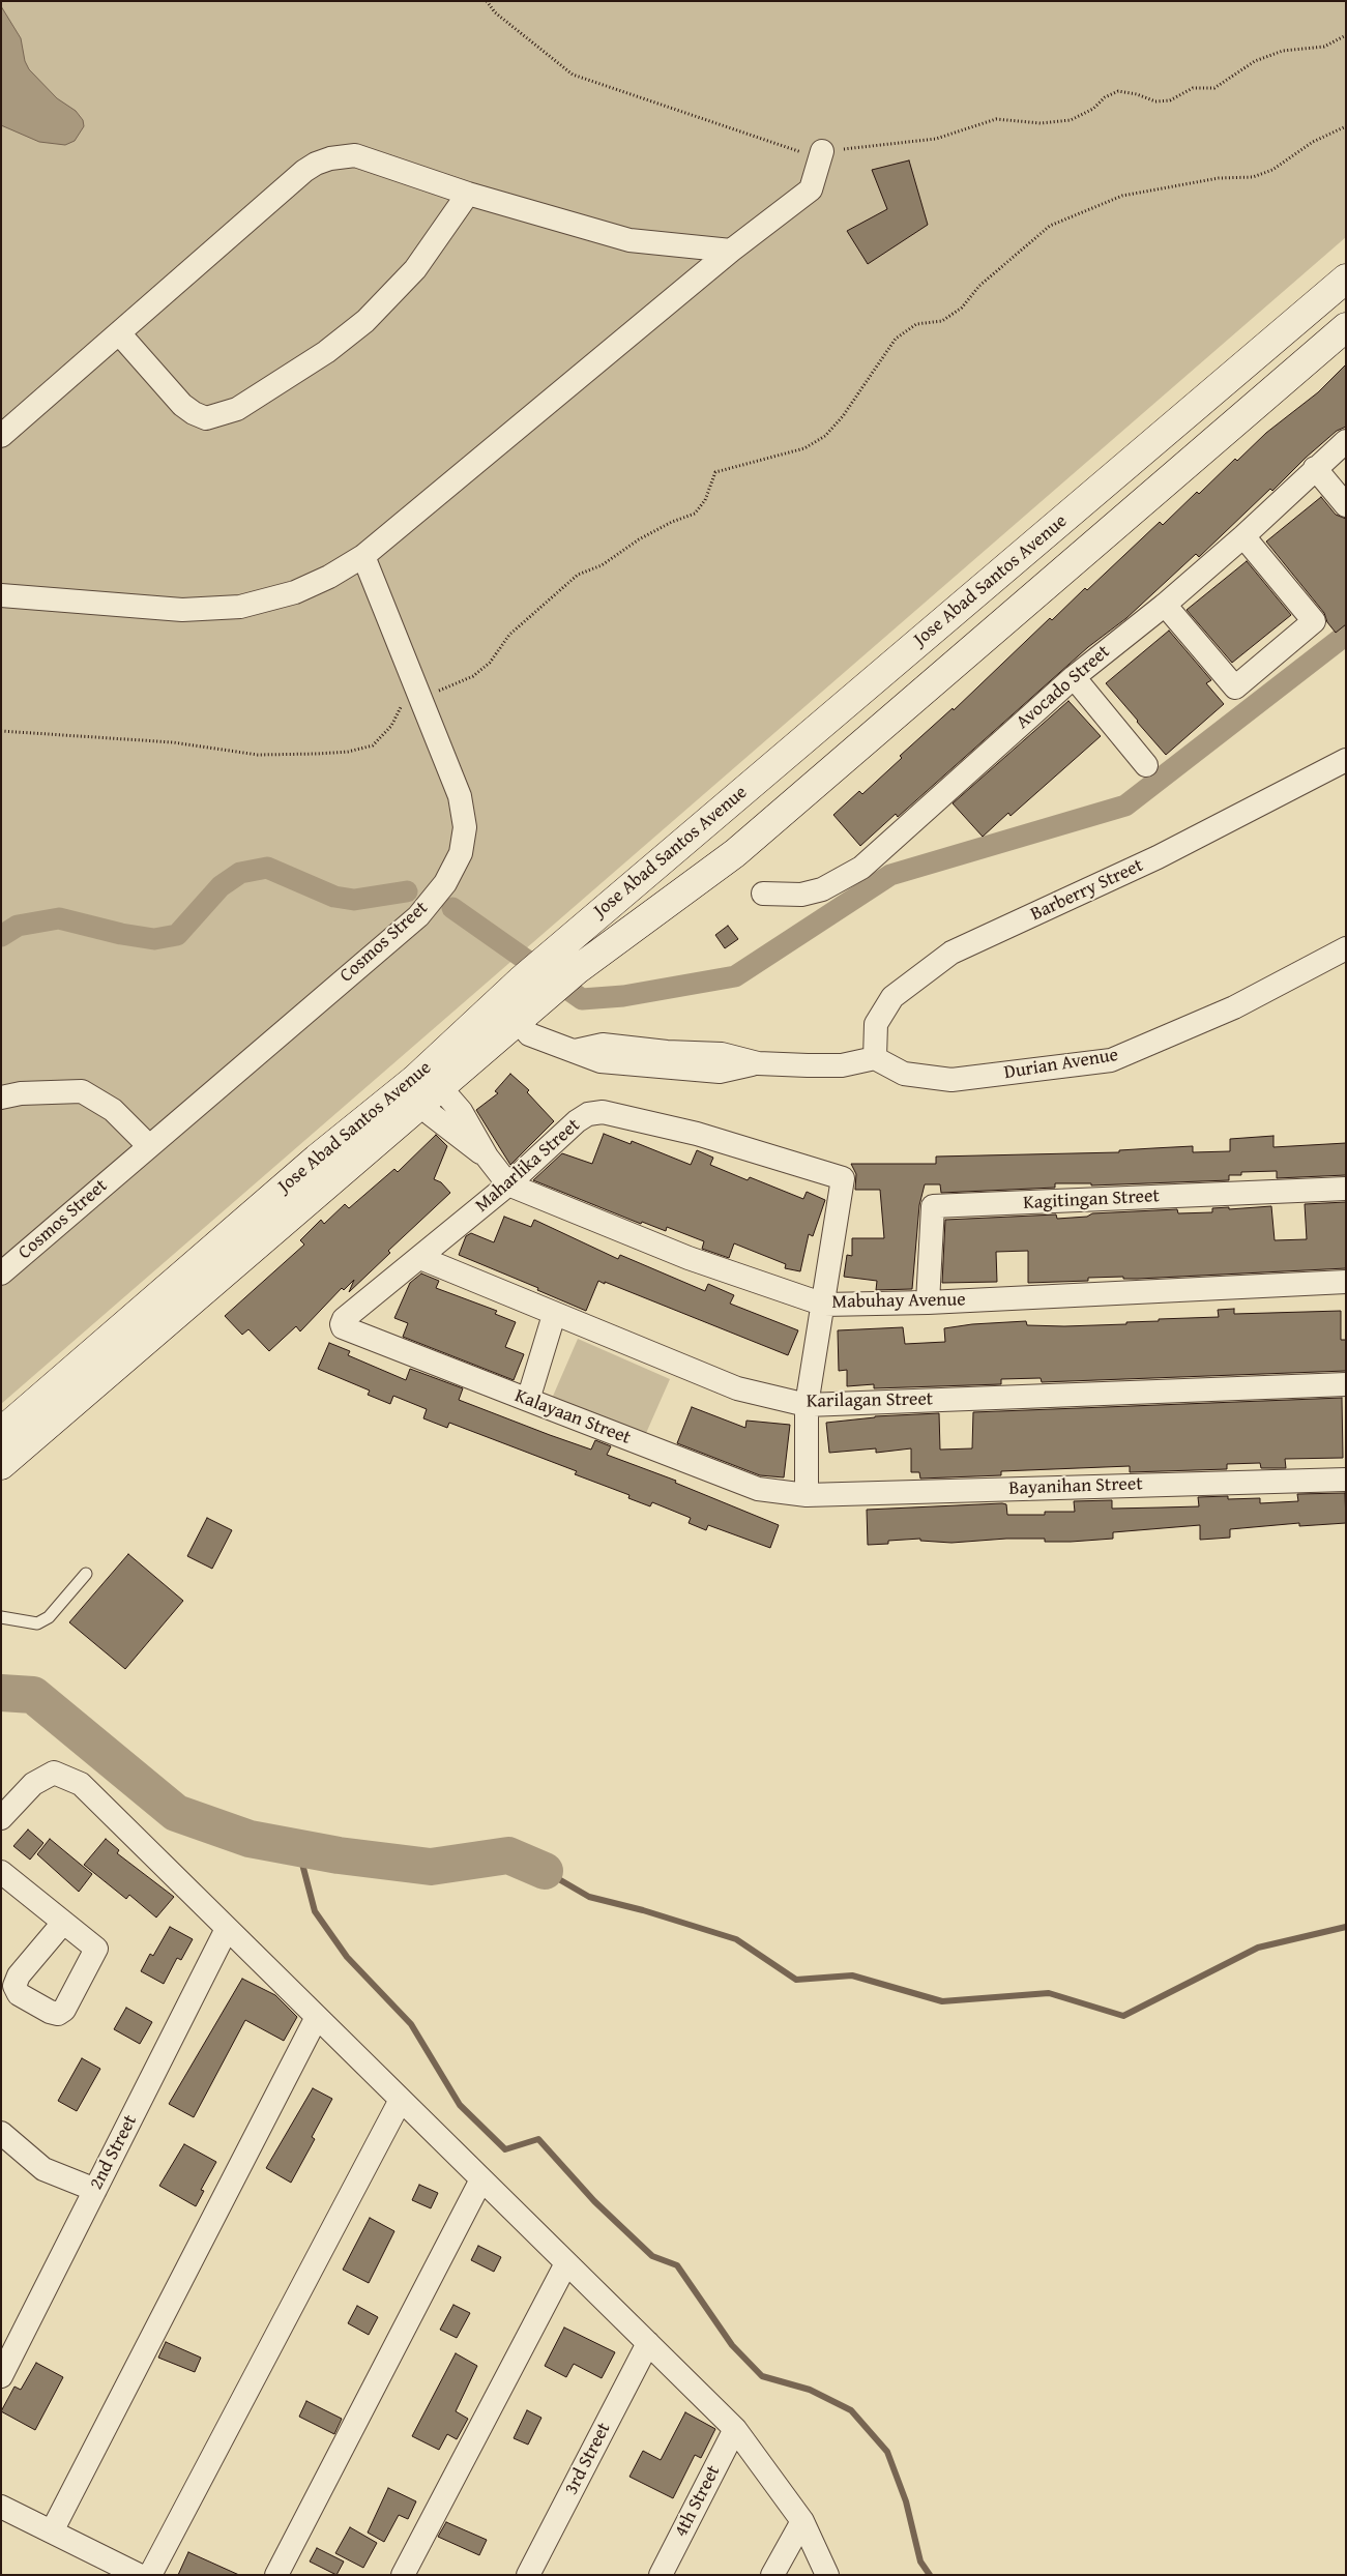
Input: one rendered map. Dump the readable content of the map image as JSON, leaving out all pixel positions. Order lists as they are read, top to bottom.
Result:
{
  "streets": {
    "main road": ["Jose Abad Santos Avenue"],
    "street": [
      "Avocado Street",
      "Barberry Street",
      "Cosmos Street",
      "Durian Avenue",
      "Maharlika Street",
      "Kagitingan Street",
      "Mabuhay Avenue",
      "Karilagan Street",
      "Kalayaan Street",
      "Bayanihan Street",
      "2nd Street",
      "3rd Street",
      "4th Street"
    ]
  },
  "crossings": [
    ["Jose Abad Santos Avenue", "Mabuhay Avenue"],
    ["Barberry Street", "Durian Avenue"],
    ["Maharlika Street", "Mabuhay Avenue"],
    ["Maharlika Street", "Karilagan Street"],
    ["Maharlika Street", "Kalayaan Street"],
    ["Kagitingan Street", "Mabuhay Avenue"],
    ["Kalayaan Street", "Bayanihan Street"]
  ]
}
